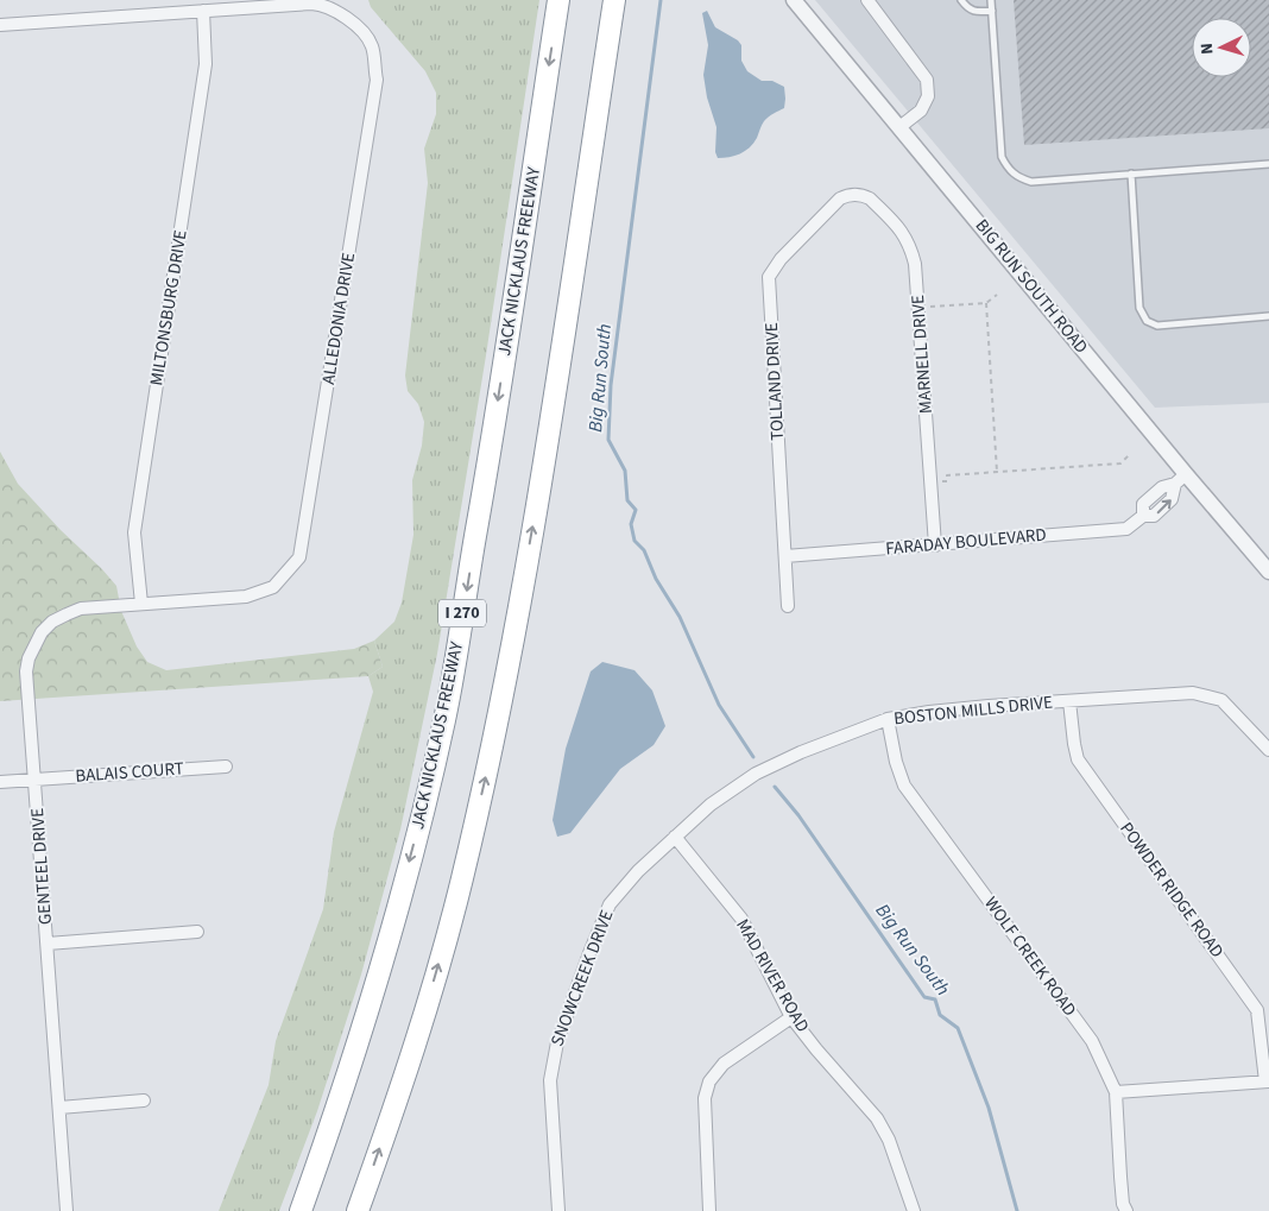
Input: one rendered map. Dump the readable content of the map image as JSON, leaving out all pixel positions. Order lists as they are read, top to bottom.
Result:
{
  "streets": {
    "highway": ["JACK NICKLAUS FREEWAY", "I 270"],
    "street": [
      "BIG RUN SOUTH ROAD",
      "MILTONSBURG DRIVE",
      "ALLEDONIA DRIVE",
      "MARNELL DRIVE",
      "TOLLAND DRIVE",
      "FARADAY BOULEVARD",
      "BOSTON MILLS DRIVE",
      "BALAIS COURT",
      "GENTEEL DRIVE",
      "POWDER RIDGE ROAD",
      "WOLF CREEK ROAD",
      "MAD RIVER ROAD",
      "SNOWCREEK DRIVE"
    ]
  },
  "crossings": [
    ["BIG RUN SOUTH ROAD", "FARADAY BOULEVARD"],
    ["MILTONSBURG DRIVE", "ALLEDONIA DRIVE"],
    ["MILTONSBURG DRIVE", "GENTEEL DRIVE"],
    ["ALLEDONIA DRIVE", "GENTEEL DRIVE"],
    ["MARNELL DRIVE", "TOLLAND DRIVE"],
    ["MARNELL DRIVE", "FARADAY BOULEVARD"],
    ["TOLLAND DRIVE", "FARADAY BOULEVARD"],
    ["BOSTON MILLS DRIVE", "POWDER RIDGE ROAD"],
    ["BOSTON MILLS DRIVE", "WOLF CREEK ROAD"],
    ["BOSTON MILLS DRIVE", "SNOWCREEK DRIVE"],
    ["BALAIS COURT", "GENTEEL DRIVE"],
    ["MAD RIVER ROAD", "SNOWCREEK DRIVE"]
  ],
  "water": ["Big Run South"],
  "north": "left"
}
